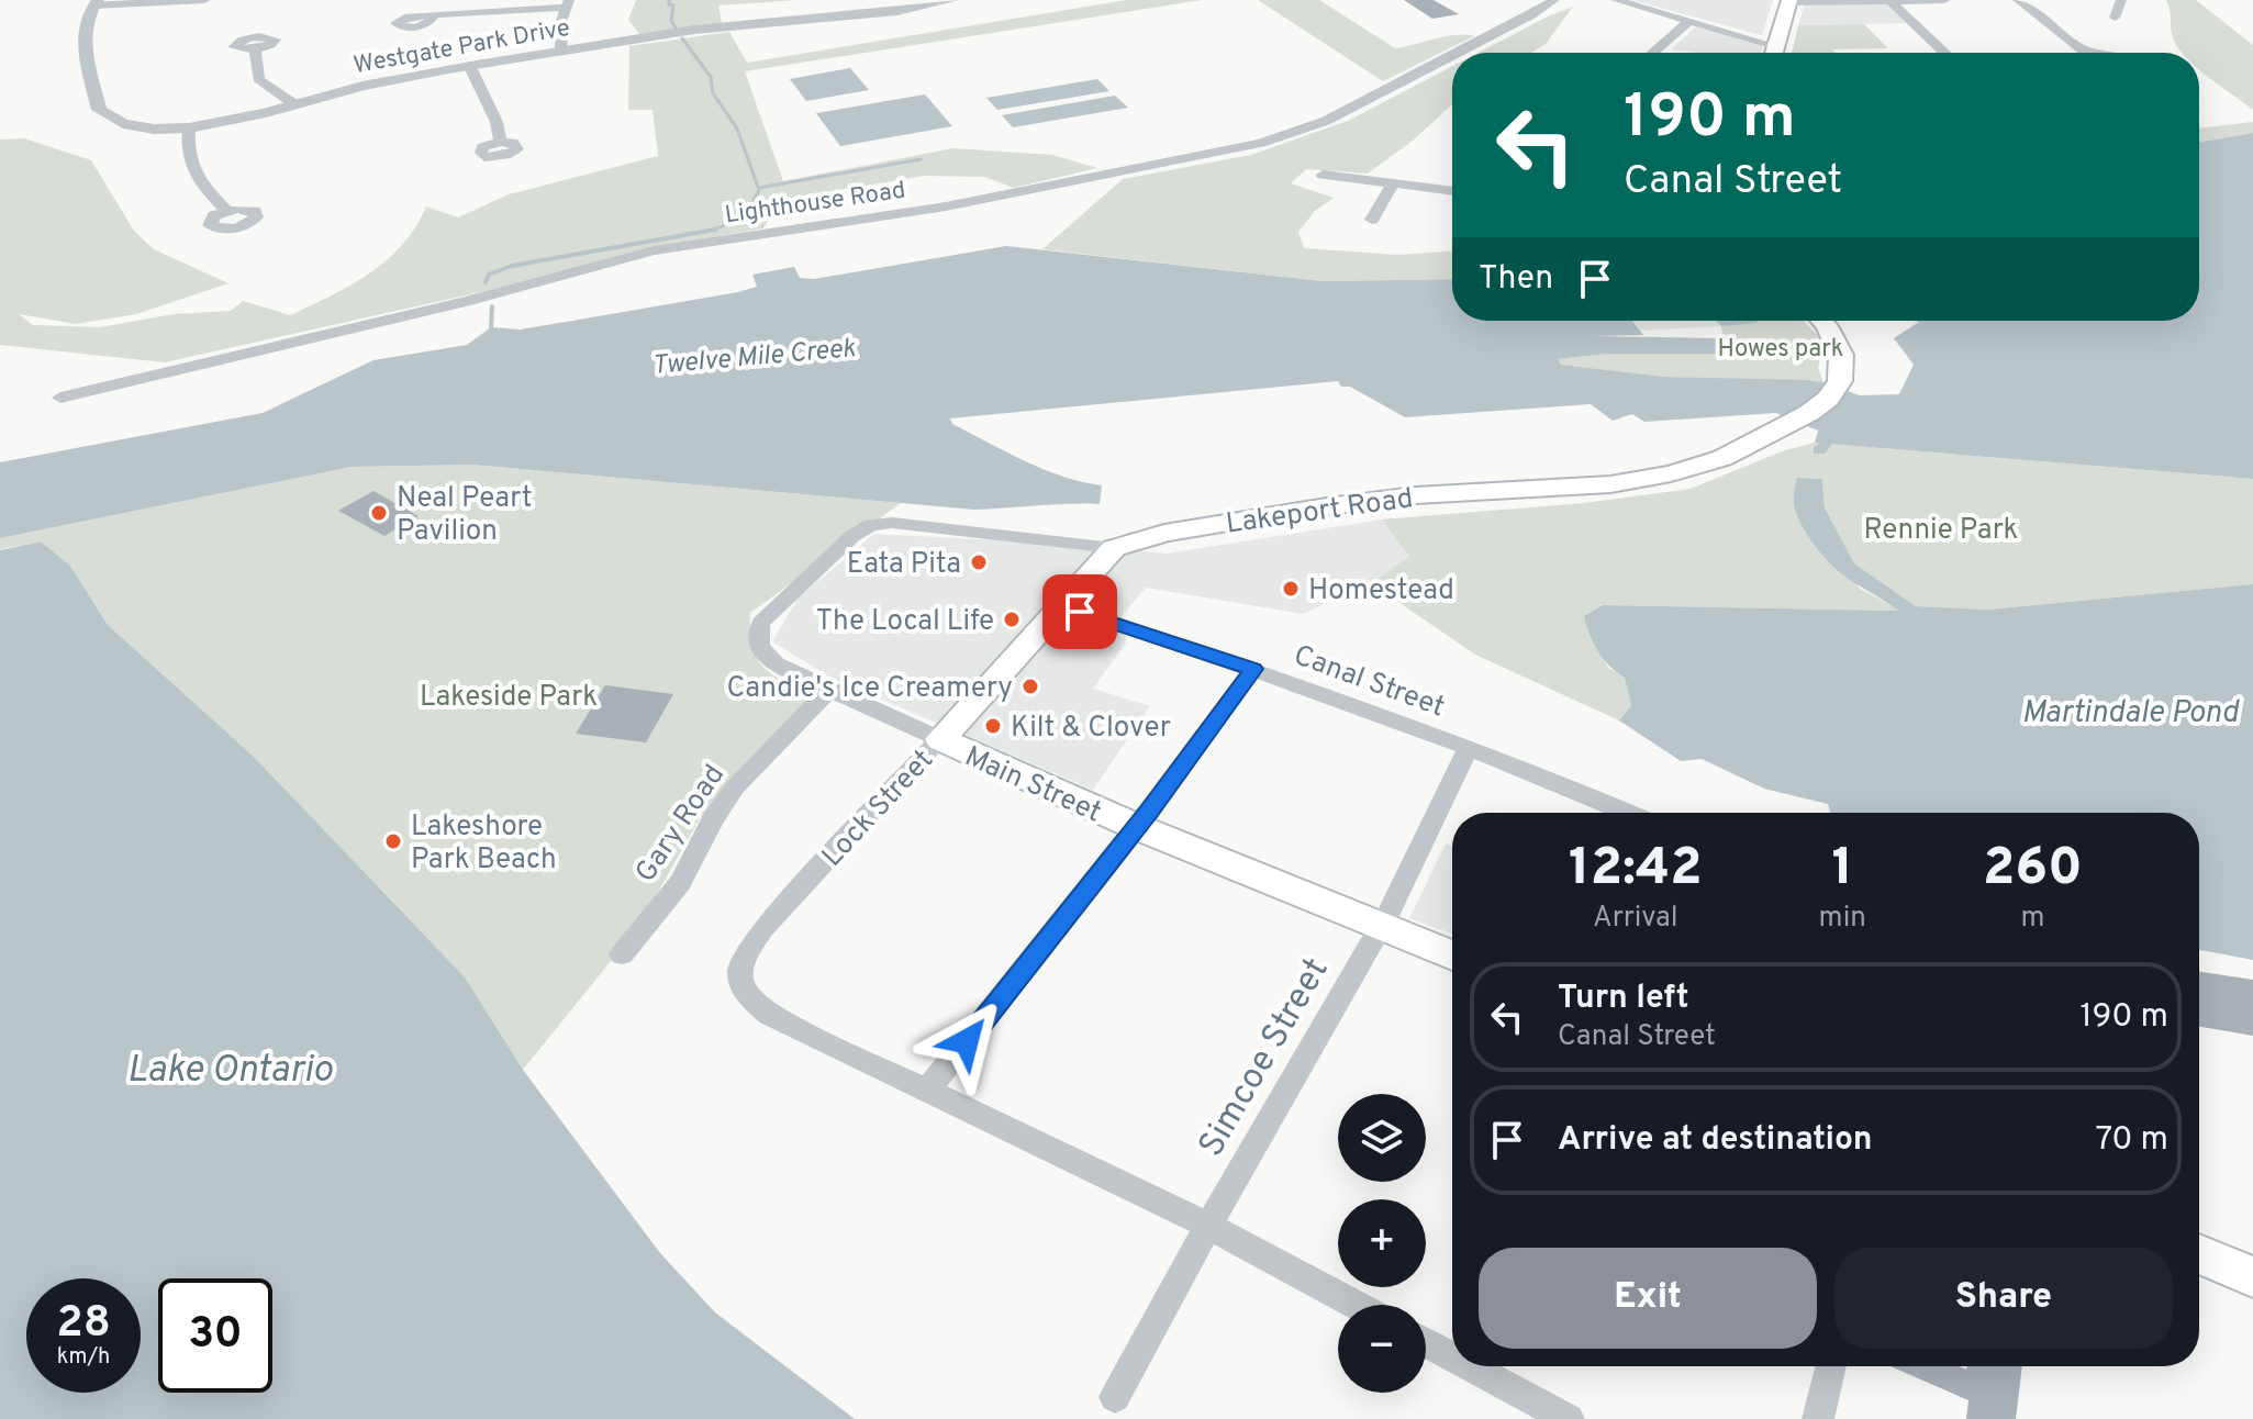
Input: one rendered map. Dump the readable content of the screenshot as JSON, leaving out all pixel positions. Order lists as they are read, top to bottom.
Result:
{
  "streets": {
    "main road": ["Lakeport Road", "Main Street", "Lock Street"],
    "street": [
      "Westgate Park Drive",
      "Lighthouse Road",
      "Canal Street",
      "Gary Road",
      "Simcoe Street"
    ]
  },
  "crossings": [
    ["Lakeport Road", "Main Street"],
    ["Lakeport Road", "Lock Street"],
    ["Canal Street", "Lock Street"],
    ["Canal Street", "Simcoe Street"],
    ["Main Street", "Lock Street"],
    ["Main Street", "Gary Road"],
    ["Main Street", "Simcoe Street"]
  ],
  "water": ["Twelve Mile Creek", "Martindale Pond", "Lake Ontario"],
  "parks": ["Howes park", "Rennie Park", "Lakeside Park"],
  "places": [
    "Neal Peart Pavilion",
    "Eata Pita",
    "Homestead",
    "The Local Life",
    "Candie's Ice Creamery",
    "Kilt & Clover",
    "Lakeshore Park Beach"
  ],
  "page": {
    "turn": ["190 m", "Canal Street"],
    "then": "Then",
    "eta": [
      "12:42",
      "Arrival",
      "1",
      "min",
      "260",
      "m"
    ],
    "list": [
      {
        "name": "Turn left",
        "note": "Canal Street",
        "value": "190 m"
      },
      {
        "name": "Arrive at destination",
        "value": "70 m"
      }
    ],
    "map_buttons": ["+", "−"],
    "buttons": ["Exit", "Share"],
    "speed": "28 km/h",
    "limit": "30"
  }
}
